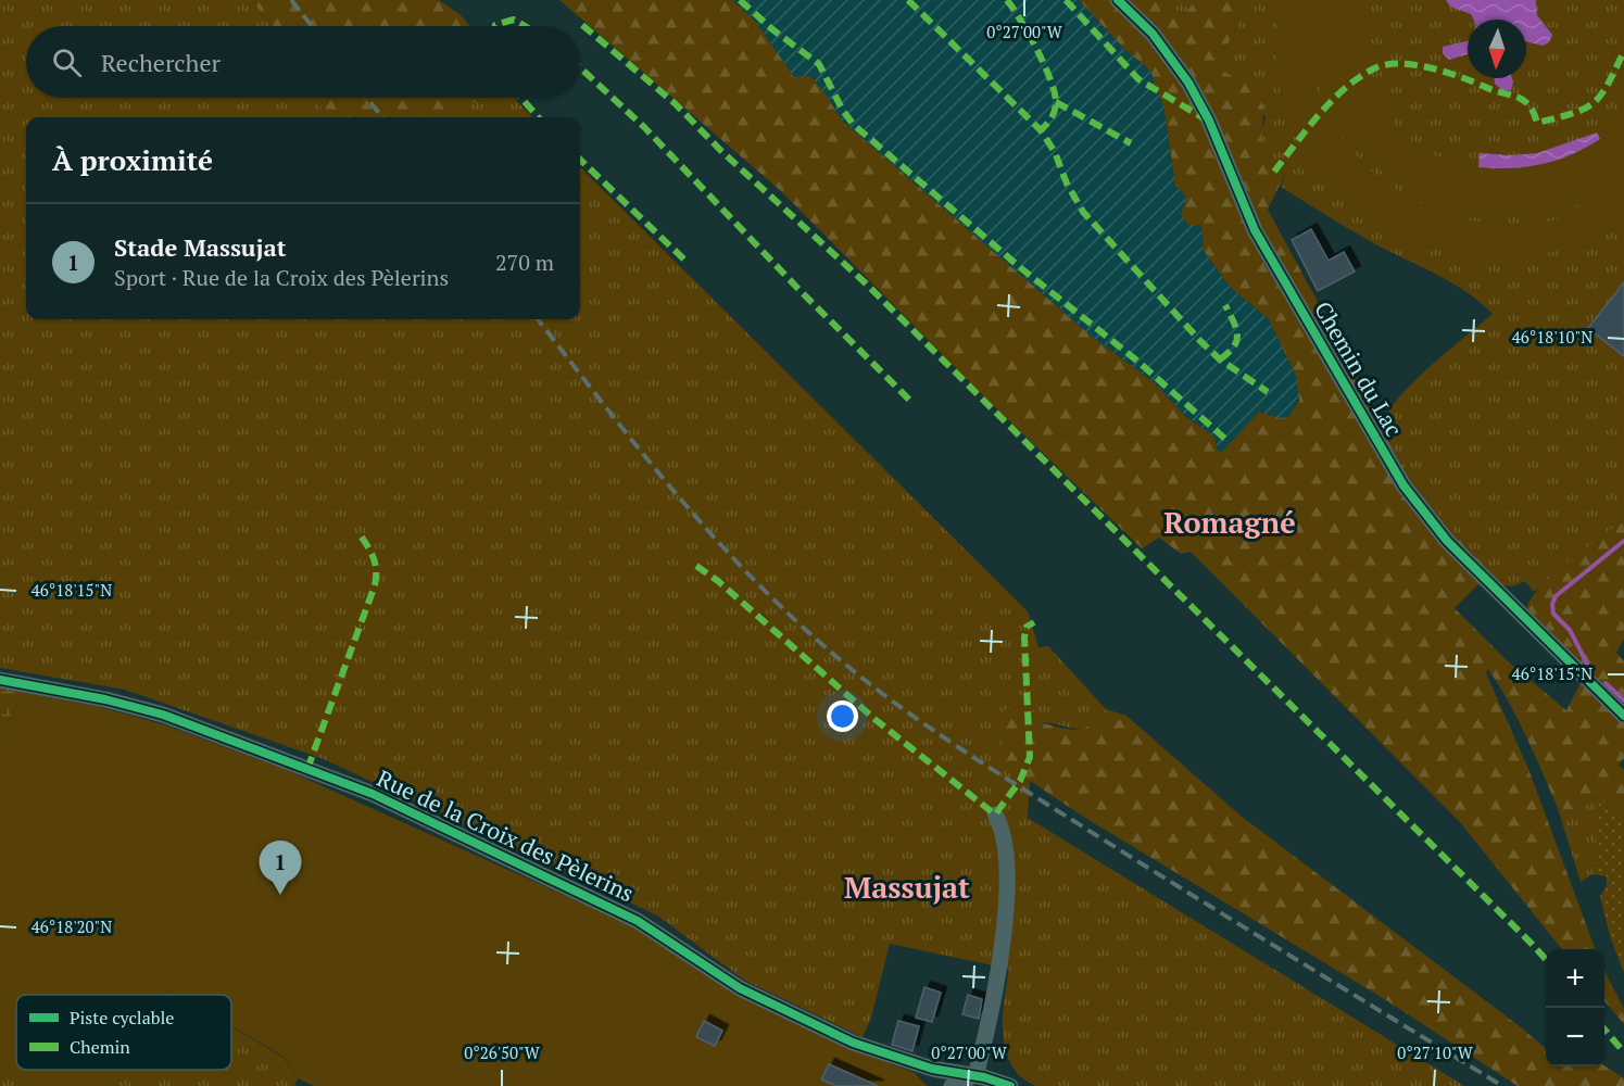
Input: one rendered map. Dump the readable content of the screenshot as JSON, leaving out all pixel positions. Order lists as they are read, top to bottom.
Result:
{
  "streets": {
    "street": ["Chemin du Lac", "Rue de la Croix des Pèlerins"]
  },
  "districts": ["Romagné", "Massujat"],
  "legend": ["Piste cyclable", "Chemin"],
  "north": "bottom",
  "page": {
    "search": "Rechercher",
    "heading": "À proximité",
    "list": [
      {
        "mark": "1",
        "name": "Stade Massujat",
        "note": "Sport · Rue de la Croix des Pèlerins",
        "value": "270 m"
      }
    ],
    "pins": "1",
    "map_buttons": ["+", "−"]
  },
  "coordinates": [
    "0°27'00\"W",
    "46°18'10\"N",
    "46°18'15\"N",
    "46°18'20\"N",
    "0°26'50\"W",
    "0°27'10\"W"
  ]
}
